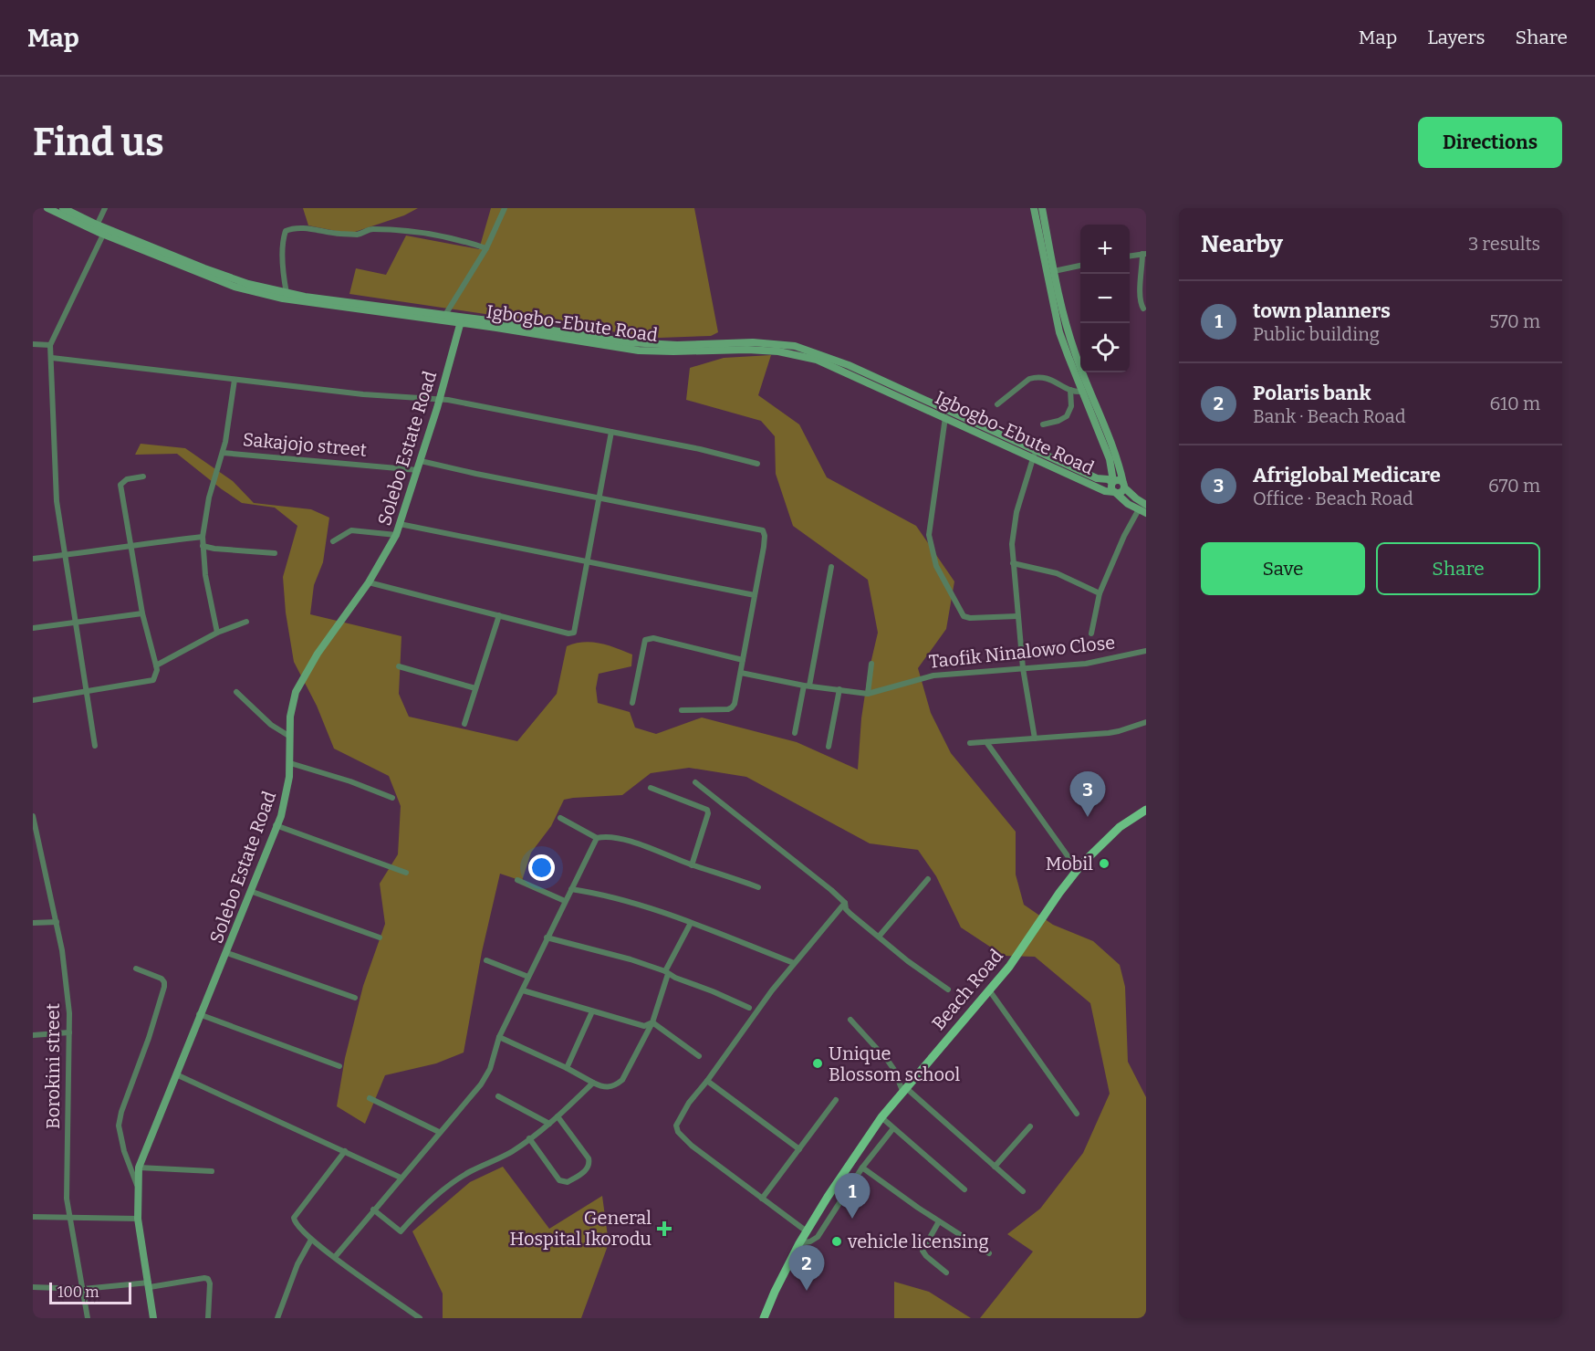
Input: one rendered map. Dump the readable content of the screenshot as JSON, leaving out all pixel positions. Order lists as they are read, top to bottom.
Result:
{
  "streets": {
    "main road": ["Igbogbo-Ebute Road", "Solebo Estate Road", "Beach Road"],
    "street": ["Sakajojo street", "Taofik Ninalowo Close", "Borokini street"]
  },
  "crossings": [
    ["Igbogbo-Ebute Road", "Solebo Estate Road"],
    ["Sakajojo street", "Solebo Estate Road"]
  ],
  "places": {
    "other": ["Mobil", "Unique Blossom school", "vehicle licensing"],
    "health": ["General Hospital Ikorodu"]
  },
  "scale_bar": "100 m",
  "page": {
    "header": "Map",
    "nav": ["Map", "Layers", "Share"],
    "buttons": [
      "Directions",
      ["Save", "Share"]
    ],
    "title": "Find us",
    "heading": ["Nearby", "3 results"],
    "map_buttons": ["+", "−"],
    "list": [
      {
        "mark": "1",
        "name": "town planners",
        "note": "Public building",
        "value": "570 m"
      },
      {
        "mark": "2",
        "name": "Polaris bank",
        "note": "Bank · Beach Road",
        "value": "610 m"
      },
      {
        "mark": "3",
        "name": "Afriglobal Medicare",
        "note": "Office · Beach Road",
        "value": "670 m"
      }
    ],
    "pins": ["3", "1", "2"],
    "scale": "100 m"
  }
}
